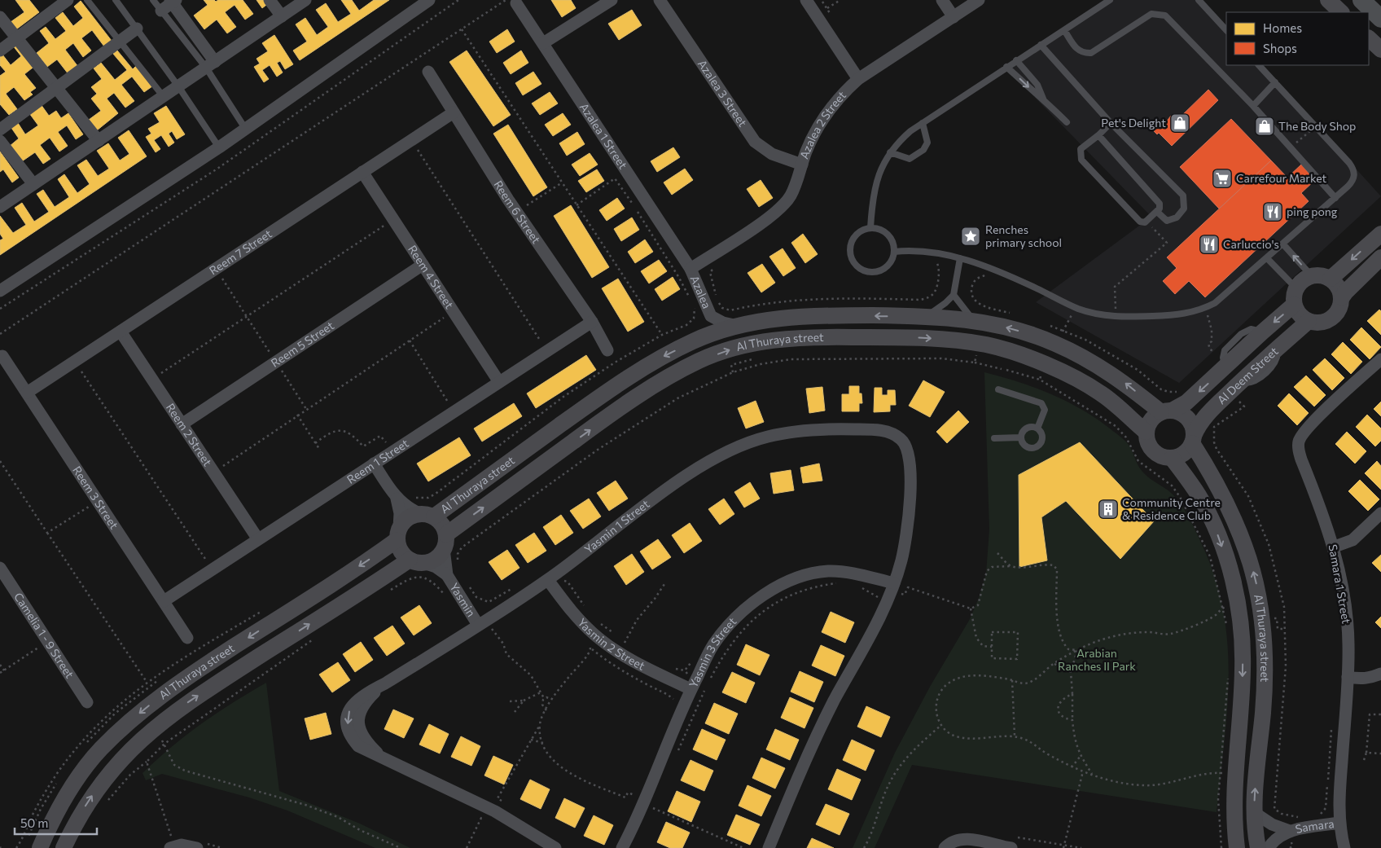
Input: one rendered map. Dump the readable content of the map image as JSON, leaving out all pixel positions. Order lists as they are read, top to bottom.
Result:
{
  "streets": {
    "street": [
      "Azalea 3 Street",
      "Azalea 2 Street",
      "Azalea 1 Street",
      "Reem 6 Street",
      "Reem 7 Street",
      "Reem 4 Street",
      "Azalea",
      "Al Thuraya street",
      "Reem 5 Street",
      "Al Deem Street",
      "Reem 2 Street",
      "Reem 1 Street",
      "Reem 3 Street",
      "Yasmin 1 Street",
      "Samara 1 Street",
      "Yasmin",
      "Camelia 1 - 9 Street",
      "Yasmin 2 Street",
      "Yasmin 3 Street",
      "Samara"
    ]
  },
  "crossings": [
    ["Azalea 3 Street", "Azalea 2 Street"],
    ["Azalea 2 Street", "Azalea 1 Street"],
    ["Azalea 2 Street", "Azalea"],
    ["Azalea 1 Street", "Azalea"],
    ["Reem 6 Street", "Reem 7 Street"],
    ["Reem 6 Street", "Reem 1 Street"],
    ["Reem 7 Street", "Reem 4 Street"],
    ["Reem 7 Street", "Reem 2 Street"],
    ["Reem 7 Street", "Reem 3 Street"],
    ["Reem 4 Street", "Reem 5 Street"],
    ["Reem 4 Street", "Reem 1 Street"],
    ["Azalea", "Al Thuraya street"],
    ["Al Thuraya street", "Al Deem Street"],
    ["Al Thuraya street", "Yasmin"],
    ["Al Thuraya street", "Samara"],
    ["Reem 5 Street", "Reem 2 Street"],
    ["Reem 2 Street", "Reem 1 Street"],
    ["Reem 1 Street", "Reem 3 Street"],
    ["Yasmin 1 Street", "Yasmin"],
    ["Yasmin 1 Street", "Yasmin 2 Street"],
    ["Yasmin 1 Street", "Yasmin 3 Street"],
    ["Samara 1 Street", "Samara"],
    ["Yasmin 2 Street", "Yasmin 3 Street"]
  ],
  "parks": ["Arabian Ranches II Park"],
  "places": {
    "shop": ["Pet's Delight", "The Body Shop"],
    "supermarket": ["Carrefour Market"],
    "restaurant": ["ping pong", "Carluccio's"],
    "place": ["Renches primary school"],
    "building": ["Community Centre & Residence Club"]
  },
  "legend": ["Homes", "Shops"],
  "scale_bar": "50 m"
}
